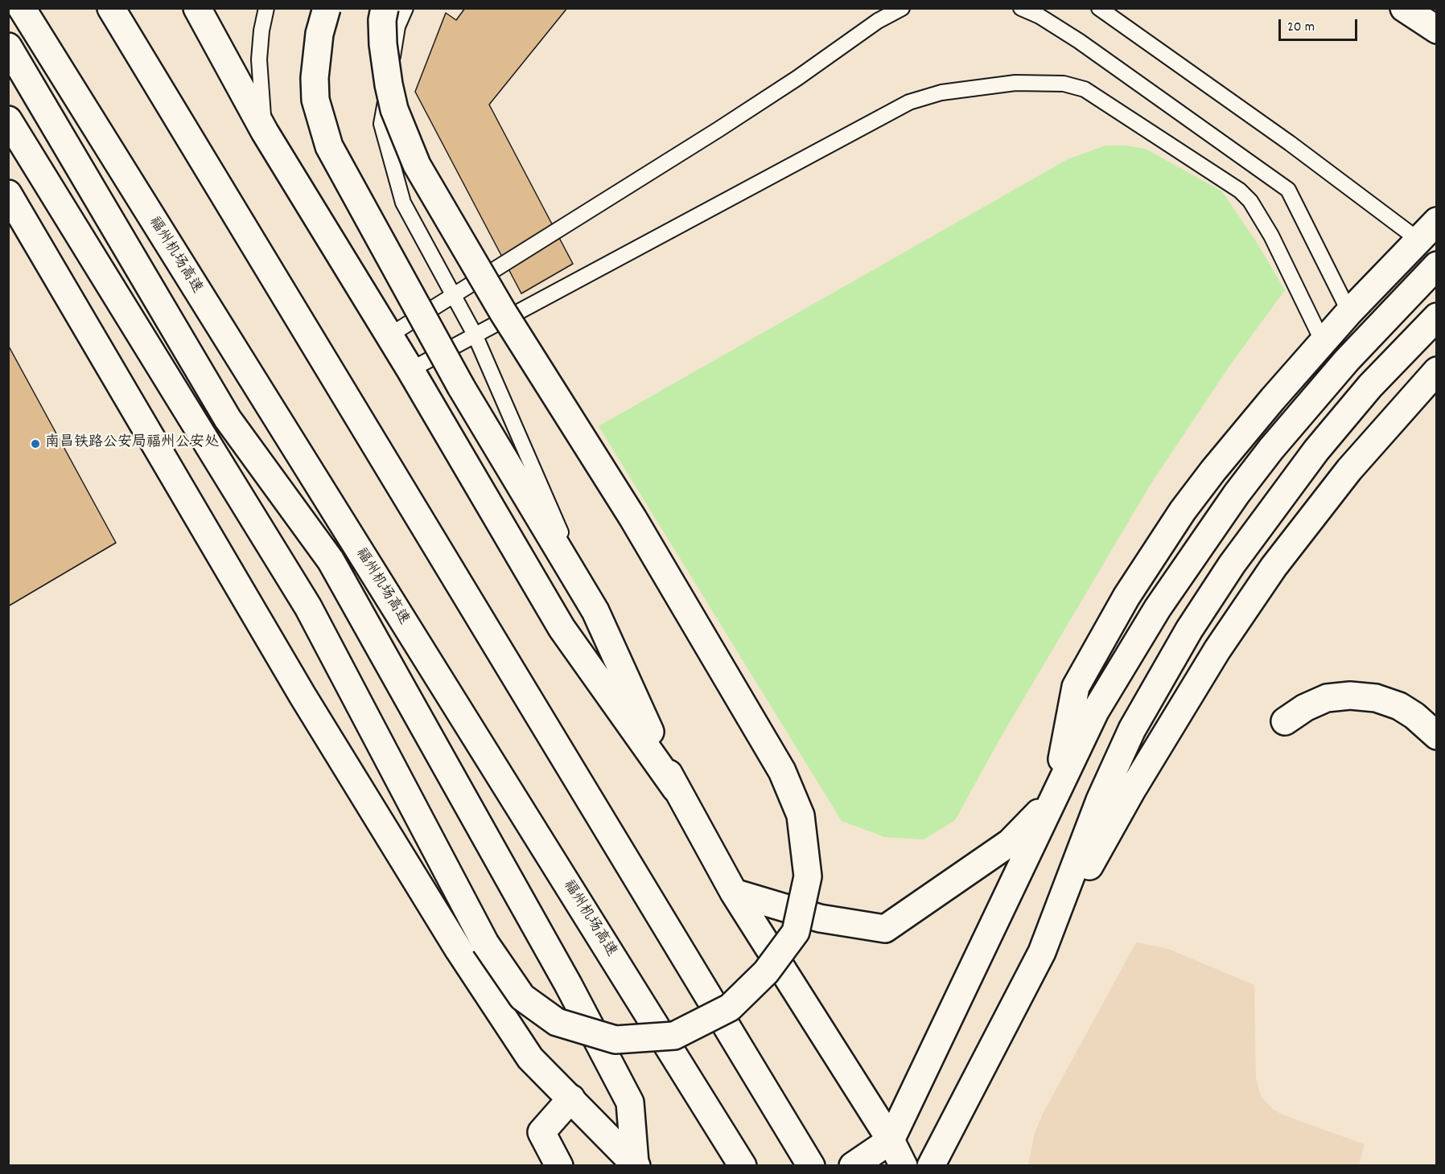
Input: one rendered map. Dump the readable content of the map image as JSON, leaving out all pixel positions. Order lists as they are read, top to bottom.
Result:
{
  "streets": {
    "main road": ["福州机场高速"]
  },
  "places": ["南昌铁路公安局福州公安处"],
  "scale_bar": "20 m"
}
